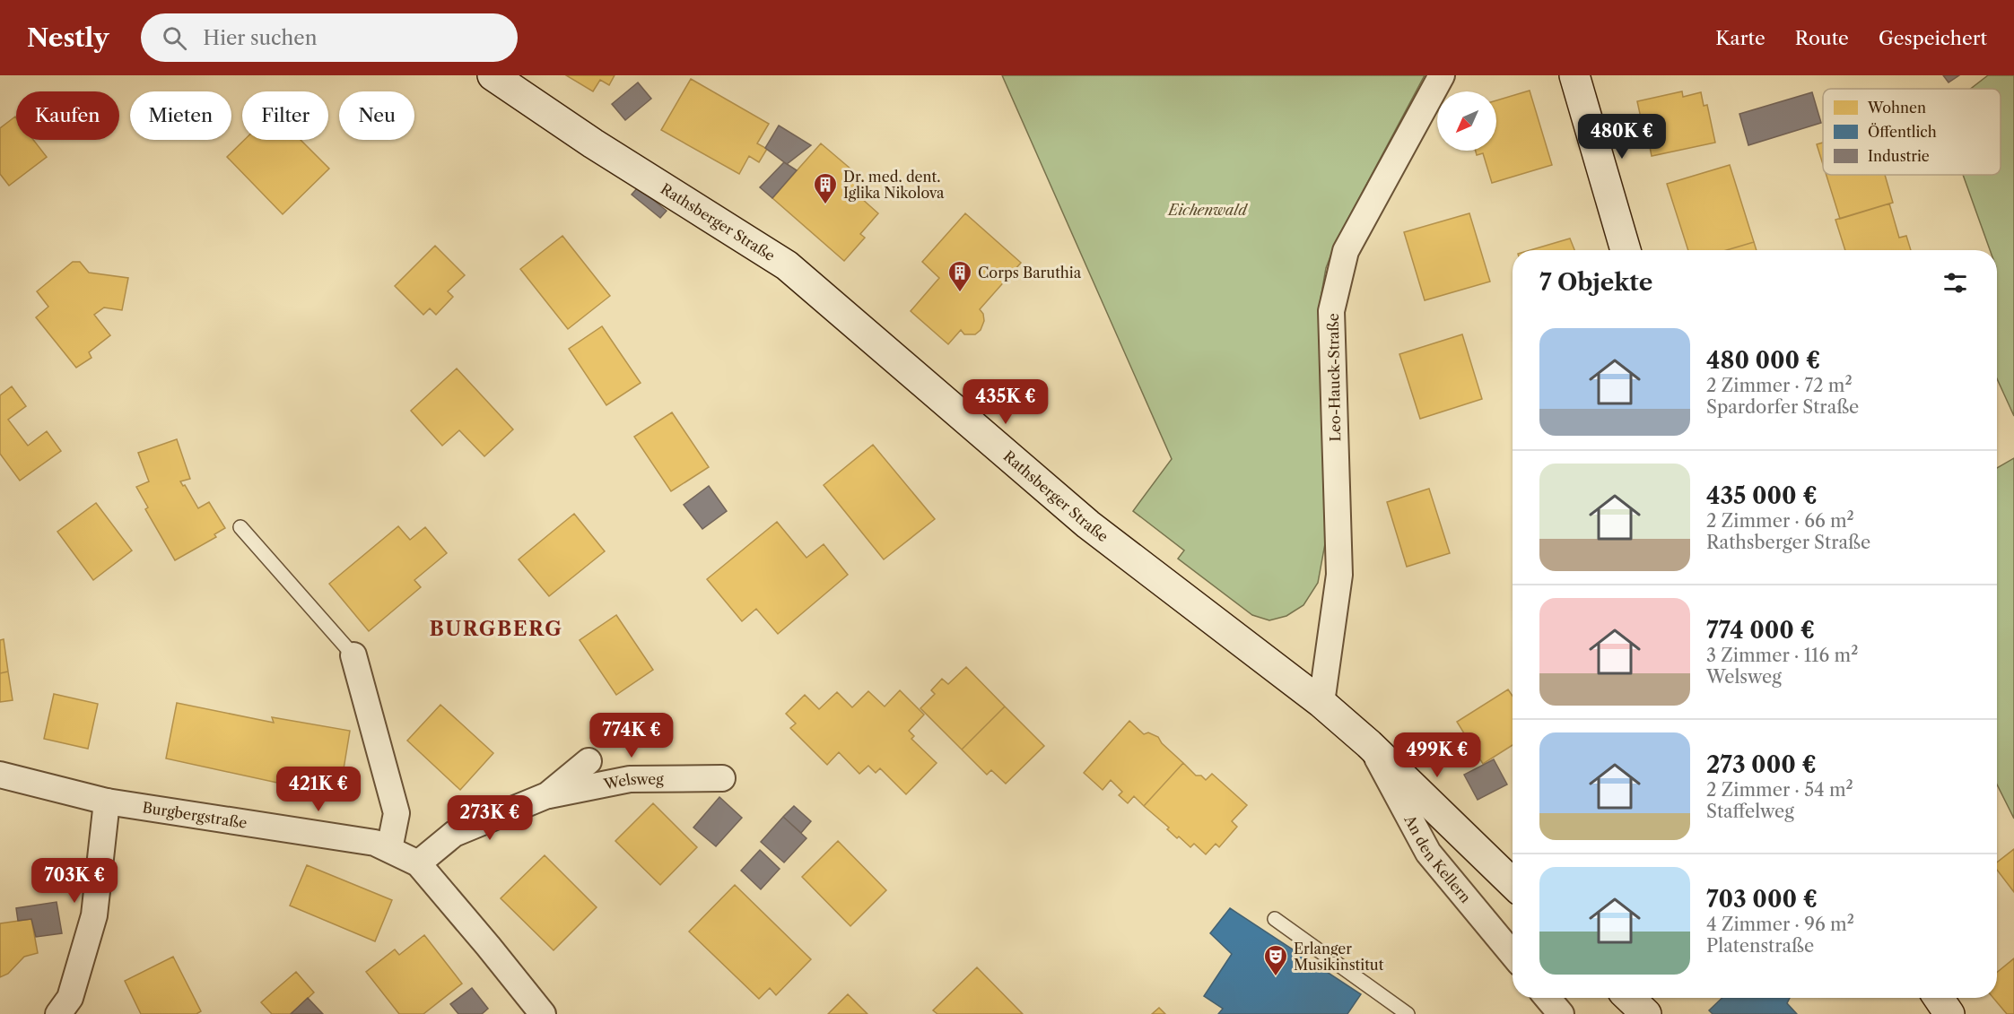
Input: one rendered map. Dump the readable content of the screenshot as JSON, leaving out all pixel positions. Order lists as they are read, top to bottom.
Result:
{
  "streets": {
    "street": [
      "Rathsberger Straße",
      "Leo-Hauck-Straße",
      "Welsweg",
      "Burgbergstraße",
      "An den Kellern"
    ]
  },
  "crossings": [
    ["Rathsberger Straße", "Leo-Hauck-Straße"],
    ["Rathsberger Straße", "An den Kellern"]
  ],
  "districts": ["BURGBERG"],
  "parks": ["Eichenwald"],
  "places": {
    "building": ["Dr. med. dent. Iglika Nikolova", "Corps Baruthia"],
    "theatre": ["Erlanger Musikinstitut"]
  },
  "legend": ["Wohnen", "Öffentlich", "Industrie"],
  "north": "bottom left",
  "page": {
    "header": "Nestly",
    "search": "Hier suchen",
    "nav": ["Karte", "Route", "Gespeichert"],
    "chip": [
      "Kaufen",
      "Mieten",
      "Filter",
      "Neu"
    ],
    "price": [
      "480K €",
      "435K €",
      "774K €",
      "499K €",
      "421K €",
      "273K €",
      "703K €"
    ],
    "heading": "7 Objekte",
    "list": [
      {
        "name": "480 000 €",
        "note": "2 Zimmer · 72 m² · Spardorfer Straße"
      },
      {
        "name": "435 000 €",
        "note": "2 Zimmer · 66 m² · Rathsberger Straße"
      },
      {
        "name": "774 000 €",
        "note": "3 Zimmer · 116 m² · Welsweg"
      },
      {
        "name": "273 000 €",
        "note": "2 Zimmer · 54 m² · Staffelweg"
      },
      {
        "name": "703 000 €",
        "note": "4 Zimmer · 96 m² · Platenstraße"
      }
    ]
  }
}
